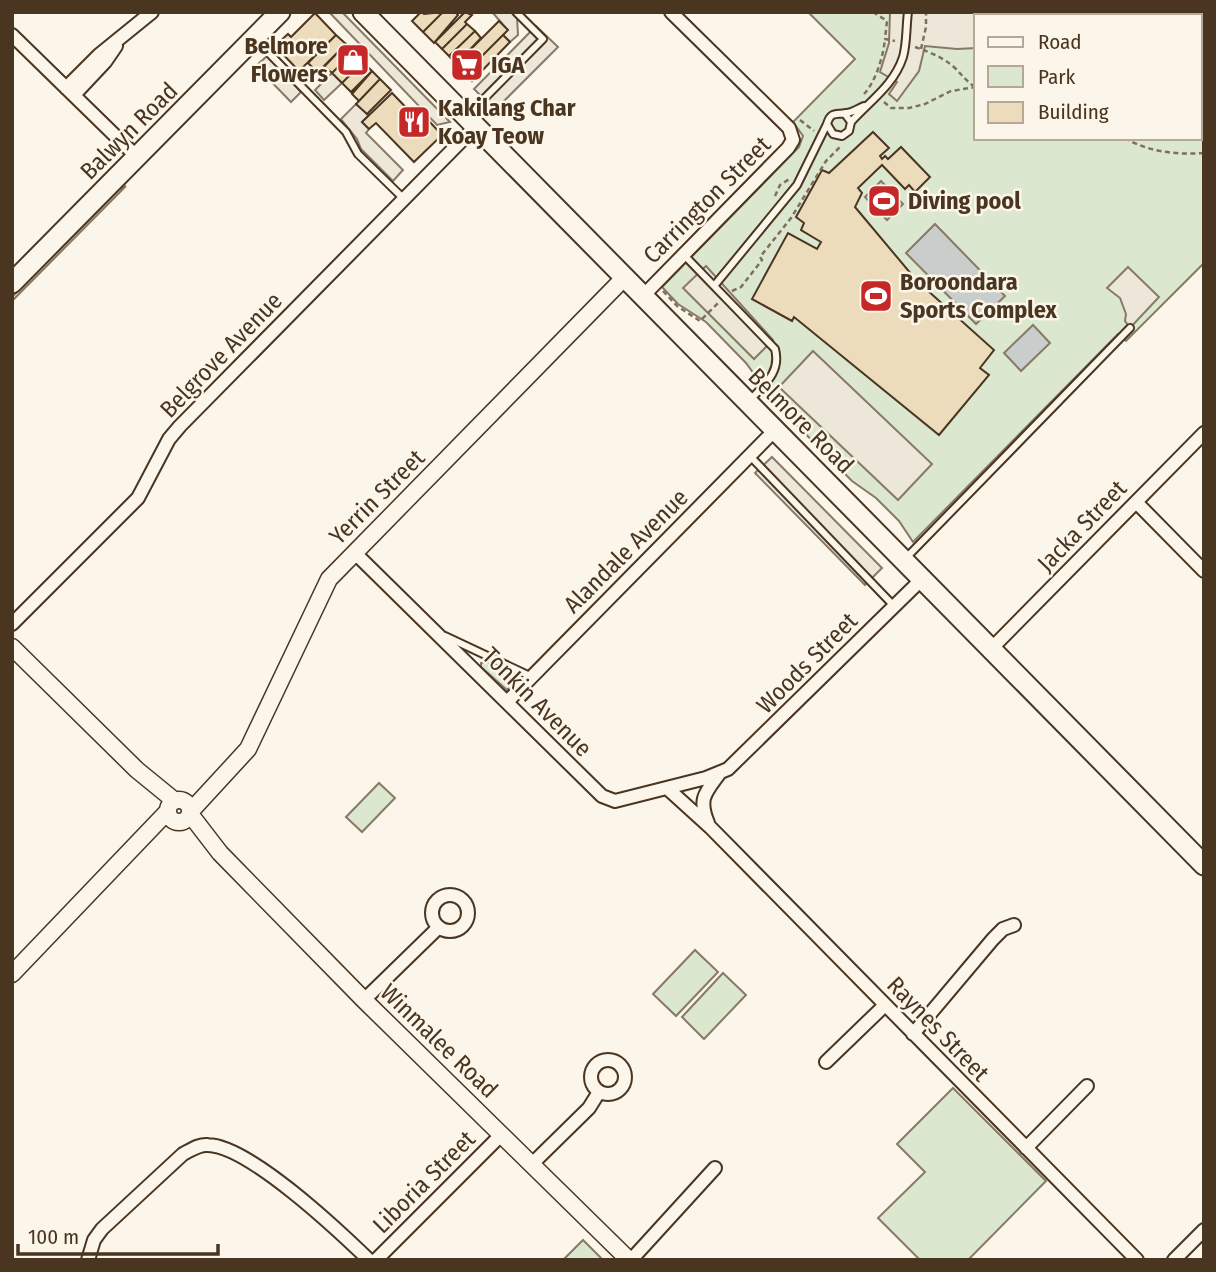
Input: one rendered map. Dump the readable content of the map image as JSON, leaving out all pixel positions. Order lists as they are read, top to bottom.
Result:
{
  "streets": {
    "main road": ["Balwyn Road", "Belmore Road"],
    "street": [
      "Carrington Street",
      "Belgrove Avenue",
      "Yerrin Street",
      "Jacka Street",
      "Alandale Avenue",
      "Woods Street",
      "Tonkin Avenue",
      "Raynes Street",
      "Winmalee Road",
      "Liboria Street"
    ]
  },
  "crossings": [
    ["Carrington Street", "Belmore Road"],
    ["Belgrove Avenue", "Belmore Road"],
    ["Belmore Road", "Yerrin Street"],
    ["Belmore Road", "Jacka Street"],
    ["Belmore Road", "Alandale Avenue"],
    ["Belmore Road", "Woods Street"],
    ["Yerrin Street", "Tonkin Avenue"],
    ["Yerrin Street", "Winmalee Road"],
    ["Alandale Avenue", "Tonkin Avenue"],
    ["Woods Street", "Tonkin Avenue"],
    ["Tonkin Avenue", "Raynes Street"],
    ["Winmalee Road", "Liboria Street"]
  ],
  "places": {
    "shop": ["Belmore Flowers"],
    "supermarket": ["IGA"],
    "restaurant": ["Kakilang Char Koay Teow"],
    "sports": ["Diving pool", "Boroondara Sports Complex"]
  },
  "legend": ["Road", "Park", "Building"],
  "scale_bar": "100 m"
}
